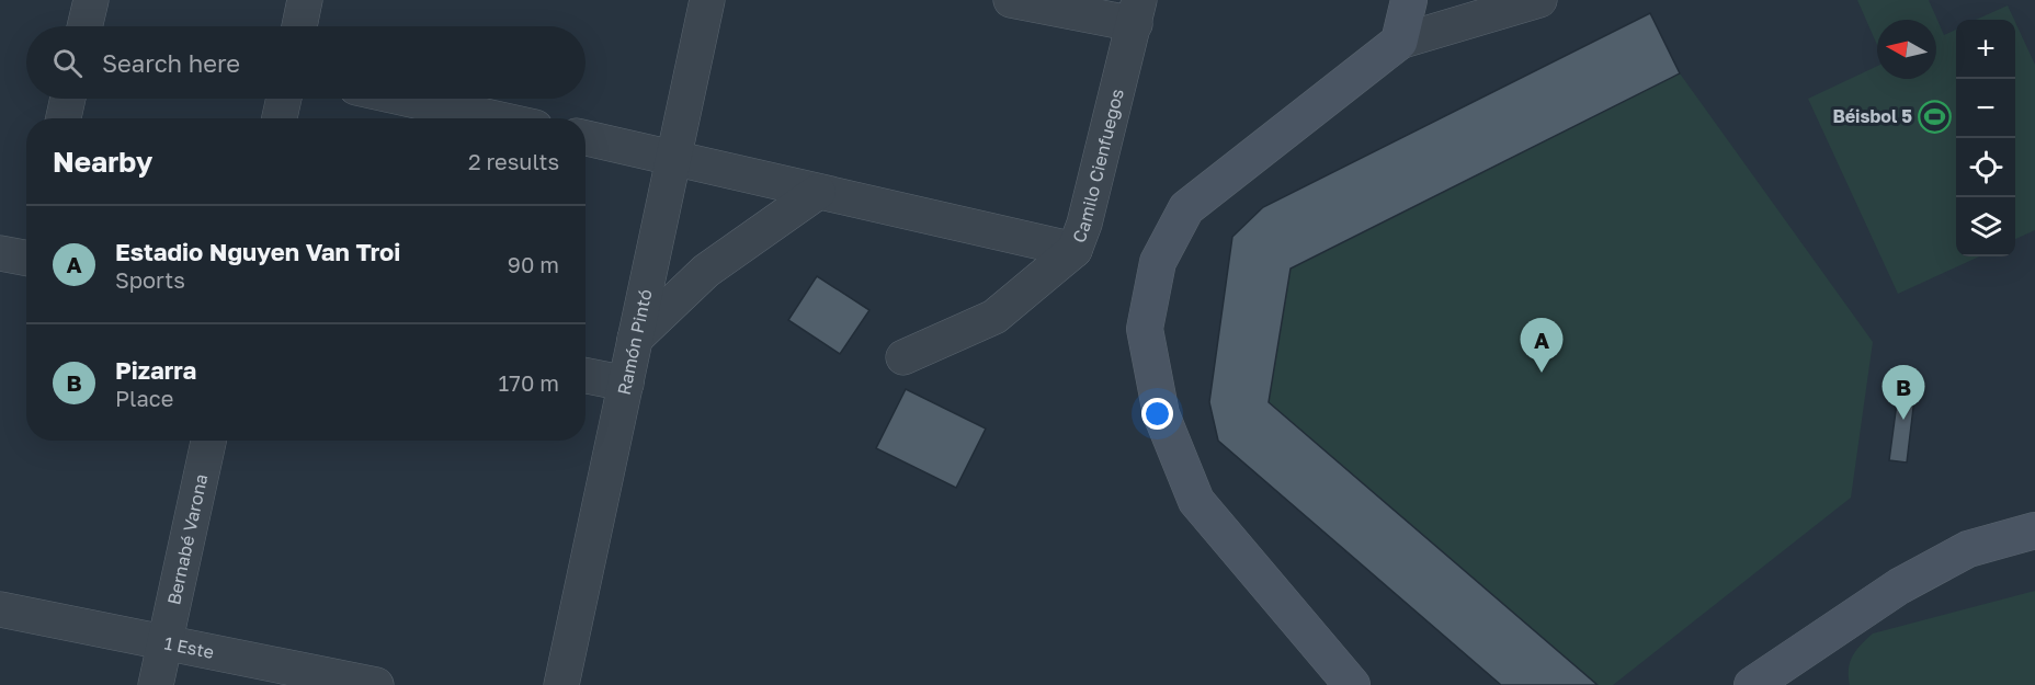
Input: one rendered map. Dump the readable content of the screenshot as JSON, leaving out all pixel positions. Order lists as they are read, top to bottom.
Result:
{
  "streets": {
    "street": [
      "Camilo Cienfuegos",
      "Ramón Pintó",
      "Bernabé Varona",
      "1 Este"
    ]
  },
  "crossings": [
    ["Bernabé Varona", "1 Este"]
  ],
  "places": {
    "sports": ["Béisbol 5"]
  },
  "north": "left",
  "page": {
    "map_buttons": ["+", "−"],
    "search": "Search here",
    "heading": ["Nearby", "2 results"],
    "list": [
      {
        "mark": "A",
        "name": "Estadio Nguyen Van Troi",
        "note": "Sports",
        "value": "90 m"
      },
      {
        "mark": "B",
        "name": "Pizarra",
        "note": "Place",
        "value": "170 m"
      }
    ],
    "pins": ["A", "B"]
  }
}
